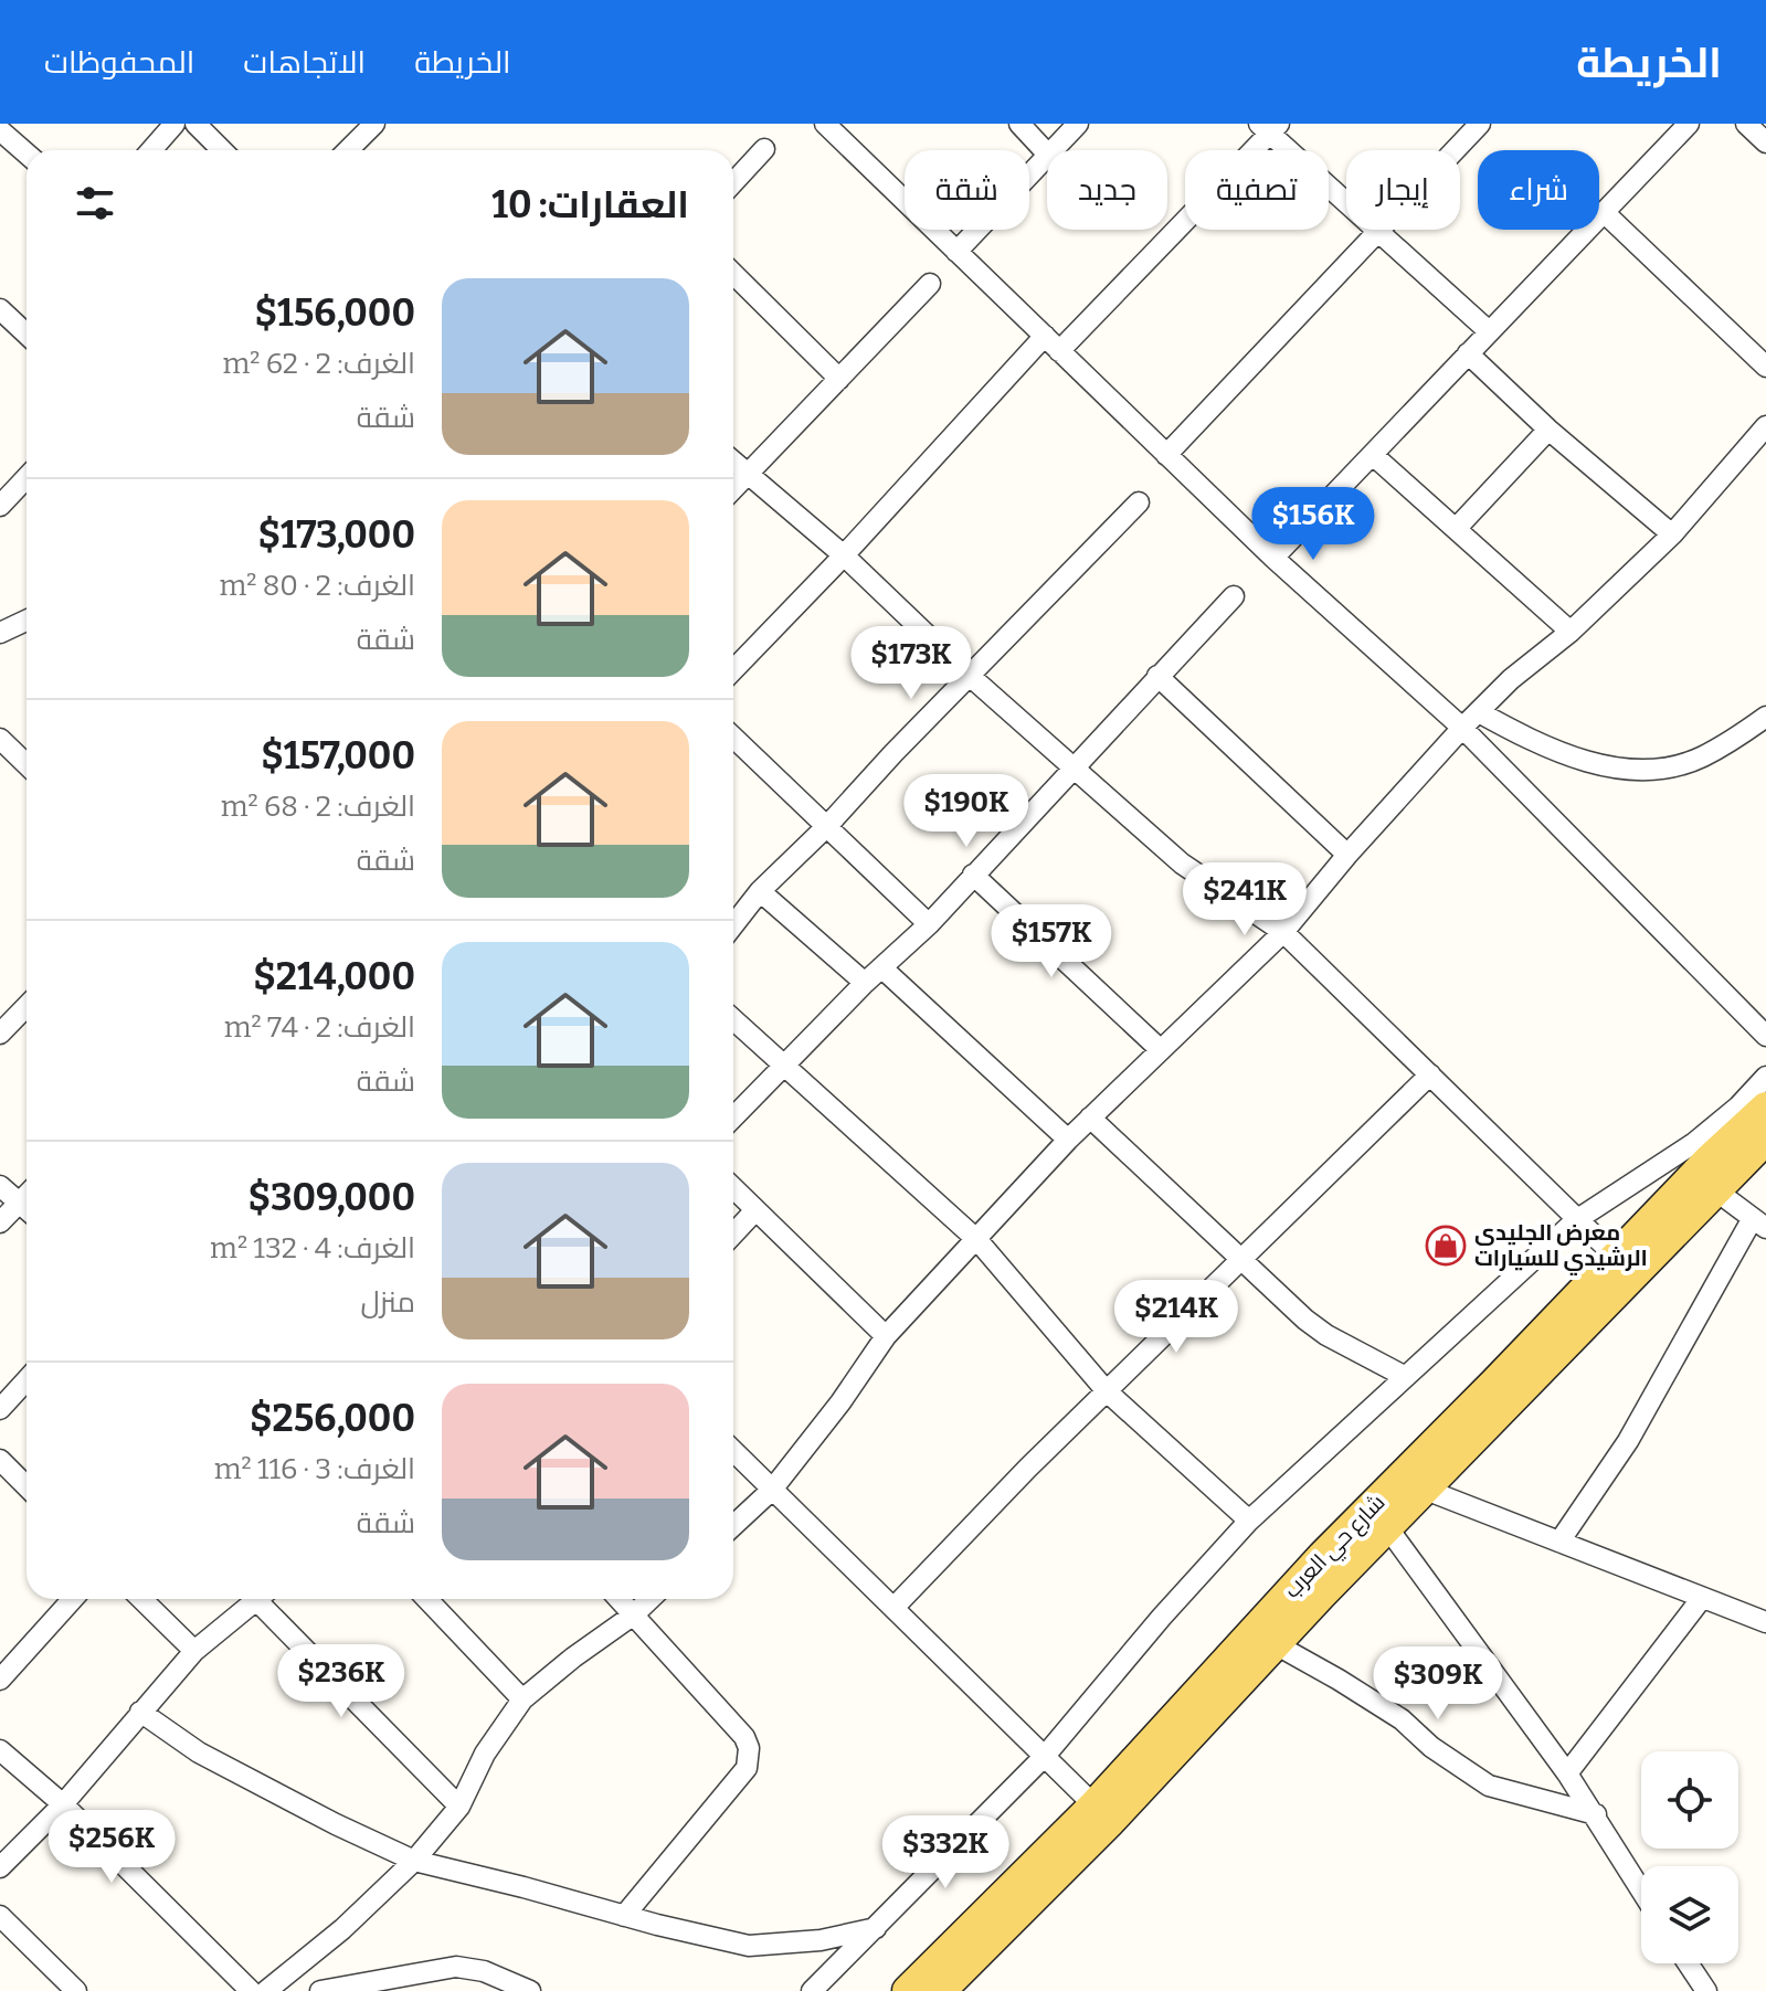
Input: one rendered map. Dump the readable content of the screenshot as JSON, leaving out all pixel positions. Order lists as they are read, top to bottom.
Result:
{
  "streets": {
    "main road": ["شارع حي العرب"]
  },
  "places": {
    "shop": ["معرض الجليدي الرشيدي للسيارات"]
  },
  "page": {
    "header": "الخريطة",
    "nav": ["الخريطة", "الاتجاهات", "المحفوظات"],
    "chip": [
      "شراء",
      "إيجار",
      "تصفية",
      "جديد",
      "شقة"
    ],
    "heading": "العقارات: 10",
    "list": [
      {
        "name": "$156,000",
        "note": "الغرف: 2 · 62 m² · شقة"
      },
      {
        "name": "$173,000",
        "note": "الغرف: 2 · 80 m² · شقة"
      },
      {
        "name": "$157,000",
        "note": "الغرف: 2 · 68 m² · شقة"
      },
      {
        "name": "$214,000",
        "note": "الغرف: 2 · 74 m² · شقة"
      },
      {
        "name": "$309,000",
        "note": "الغرف: 4 · 132 m² · منزل"
      },
      {
        "name": "$256,000",
        "note": "الغرف: 3 · 116 m² · شقة"
      }
    ],
    "price": [
      "$156K",
      "$173K",
      "$190K",
      "$241K",
      "$157K",
      "$214K",
      "$236K",
      "$309K",
      "$256K",
      "$332K"
    ]
  }
}
